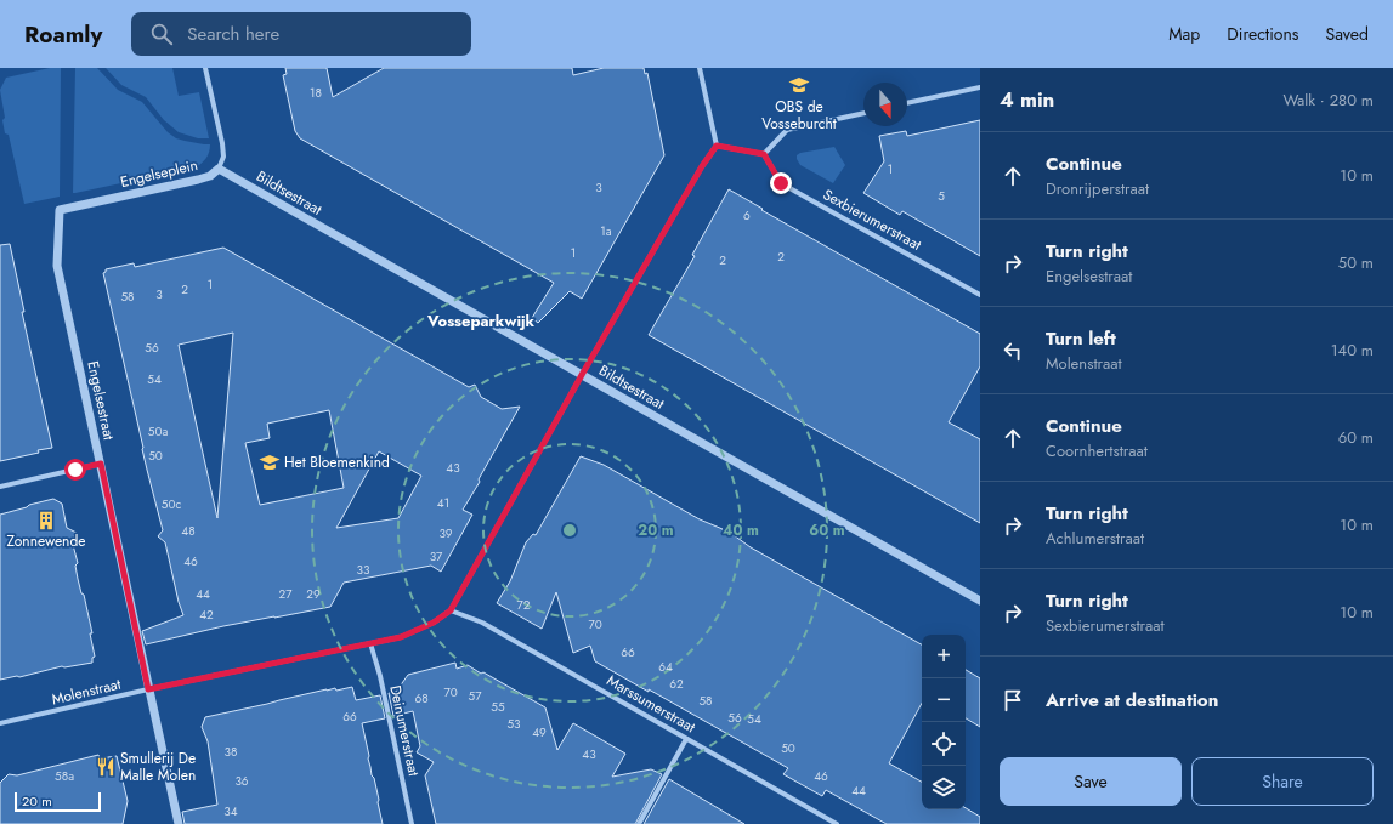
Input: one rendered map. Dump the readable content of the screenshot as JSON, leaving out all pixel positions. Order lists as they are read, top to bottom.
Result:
{
  "streets": {
    "street": [
      "Engelseplein",
      "Bildtsestraat",
      "Sexbierumerstraat",
      "Engelsestraat",
      "Molenstraat",
      "Marssumerstraat",
      "Deinumerstraat"
    ]
  },
  "crossings": [
    ["Engelseplein", "Bildtsestraat"],
    ["Engelseplein", "Engelsestraat"],
    ["Engelsestraat", "Molenstraat"],
    ["Molenstraat", "Marssumerstraat"],
    ["Molenstraat", "Deinumerstraat"]
  ],
  "districts": ["Vosseparkwijk"],
  "places": {
    "school or university": ["OBS de Vosseburcht", "Het Bloemenkind"],
    "building": ["Zonnewende"],
    "restaurant": ["Smullerij De Malle Molen"]
  },
  "house_numbers": [
    "18",
    "1",
    "3",
    "5",
    "6",
    "1a",
    "1",
    "2",
    "2",
    "1",
    "2",
    "3",
    "58",
    "56",
    "54",
    "50a",
    "50",
    "43",
    "41",
    "50c",
    "48",
    "39",
    "37",
    "46",
    "33",
    "44",
    "27",
    "29",
    "72",
    "42",
    "70",
    "66",
    "64",
    "62",
    "70",
    "57",
    "68",
    "58",
    "55",
    "66",
    "56",
    "54",
    "53",
    "49",
    "50",
    "38",
    "43",
    "58a",
    "46",
    "36",
    "44",
    "34"
  ],
  "scale_bar": "20 m",
  "north": "bottom",
  "page": {
    "header": "Roamly",
    "search": "Search here",
    "nav": ["Map", "Directions", "Saved"],
    "heading": ["4 min", "Walk · 280 m"],
    "list": [
      ["Continue", "Dronrijperstraat", "10 m"],
      ["Turn right", "Engelsestraat", "50 m"],
      ["Turn left", "Molenstraat", "140 m"],
      ["Continue", "Coornhertstraat", "60 m"],
      ["Turn right", "Achlumerstraat", "10 m"],
      ["Turn right", "Sexbierumerstraat", "10 m"],
      "Arrive at destination"
    ],
    "map_buttons": ["+", "−"],
    "buttons": ["Save", "Share"],
    "scale": "20 m"
  },
  "rings": ["20 m", "40 m", "60 m"]
}
